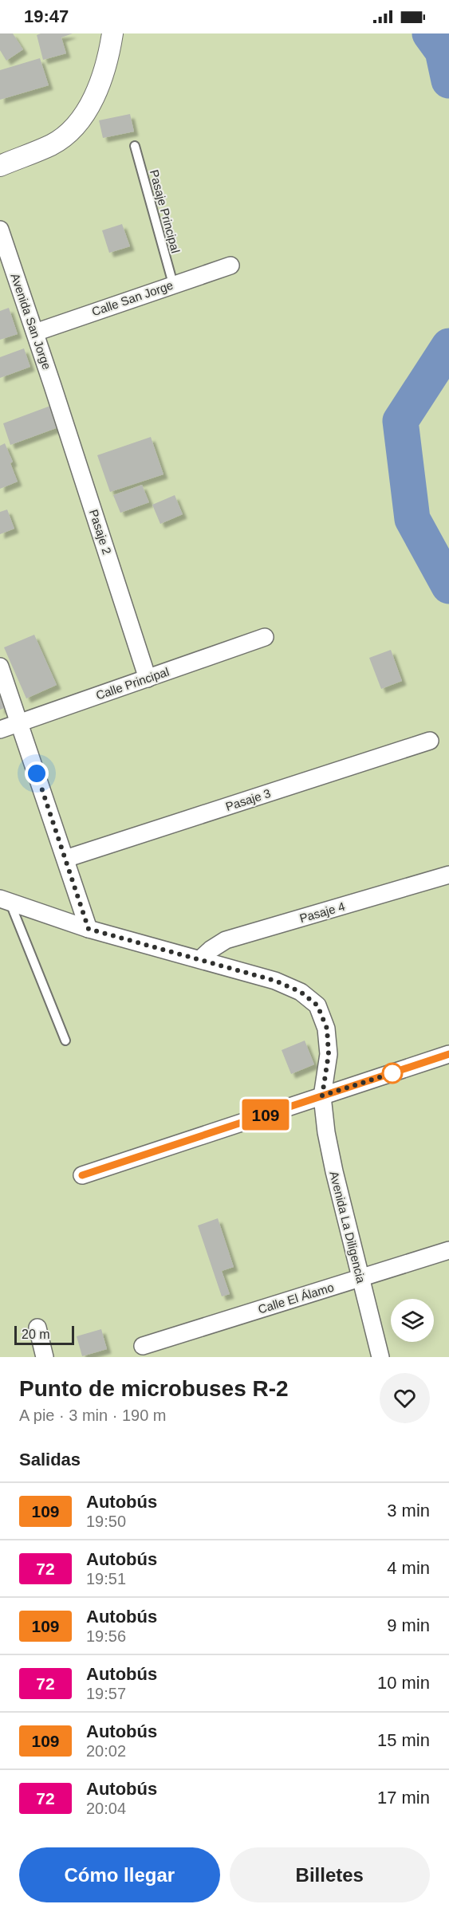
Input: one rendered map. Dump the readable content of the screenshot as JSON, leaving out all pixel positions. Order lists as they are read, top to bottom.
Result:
{
  "streets": {
    "street": [
      "Calle San Jorge",
      "Avenida San Jorge",
      "Pasaje 2",
      "Calle Principal",
      "Pasaje 3",
      "Pasaje 4",
      "Avenida La Diligencia",
      "Calle El Álamo"
    ],
    "lane": ["Pasaje Principal"]
  },
  "crossings": [
    ["Pasaje Principal", "Calle San Jorge"],
    ["Calle San Jorge", "Avenida San Jorge"],
    ["Avenida San Jorge", "Pasaje 2"],
    ["Pasaje 2", "Calle Principal"],
    ["Pasaje 4", "Avenida La Diligencia"],
    ["Avenida La Diligencia", "Calle El Álamo"]
  ],
  "lines": ["bus line 109"],
  "scale_bar": "20 m",
  "page": {
    "status": "19:47",
    "on_map": "109",
    "scale": "20 m",
    "heading": [
      ["Punto de microbuses R-2", "A pie · 3 min · 190 m"],
      "Salidas"
    ],
    "list": [
      {
        "mark": "109",
        "name": "Autobús",
        "note": "19:50",
        "value": "3 min"
      },
      {
        "mark": "72",
        "name": "Autobús",
        "note": "19:51",
        "value": "4 min"
      },
      {
        "mark": "109",
        "name": "Autobús",
        "note": "19:56",
        "value": "9 min"
      },
      {
        "mark": "72",
        "name": "Autobús",
        "note": "19:57",
        "value": "10 min"
      },
      {
        "mark": "109",
        "name": "Autobús",
        "note": "20:02",
        "value": "15 min"
      },
      {
        "mark": "72",
        "name": "Autobús",
        "note": "20:04",
        "value": "17 min"
      }
    ],
    "buttons": ["Cómo llegar", "Billetes"]
  }
}
